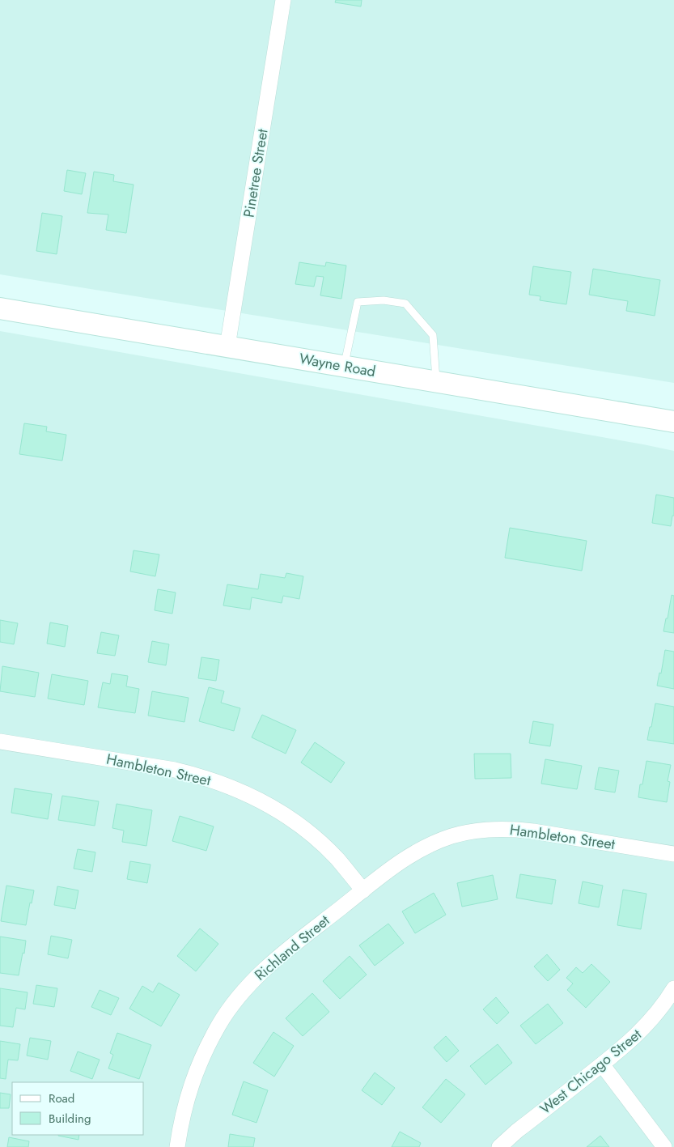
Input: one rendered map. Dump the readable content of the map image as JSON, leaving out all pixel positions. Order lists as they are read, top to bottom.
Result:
{
  "streets": {
    "main road": ["Wayne Road"],
    "street": [
      "Pinetree Street",
      "Hambleton Street",
      "Richland Street",
      "West Chicago Street"
    ]
  },
  "crossings": [
    ["Pinetree Street", "Wayne Road"],
    ["Hambleton Street", "Richland Street"]
  ],
  "legend": ["Road", "Building"]
}
